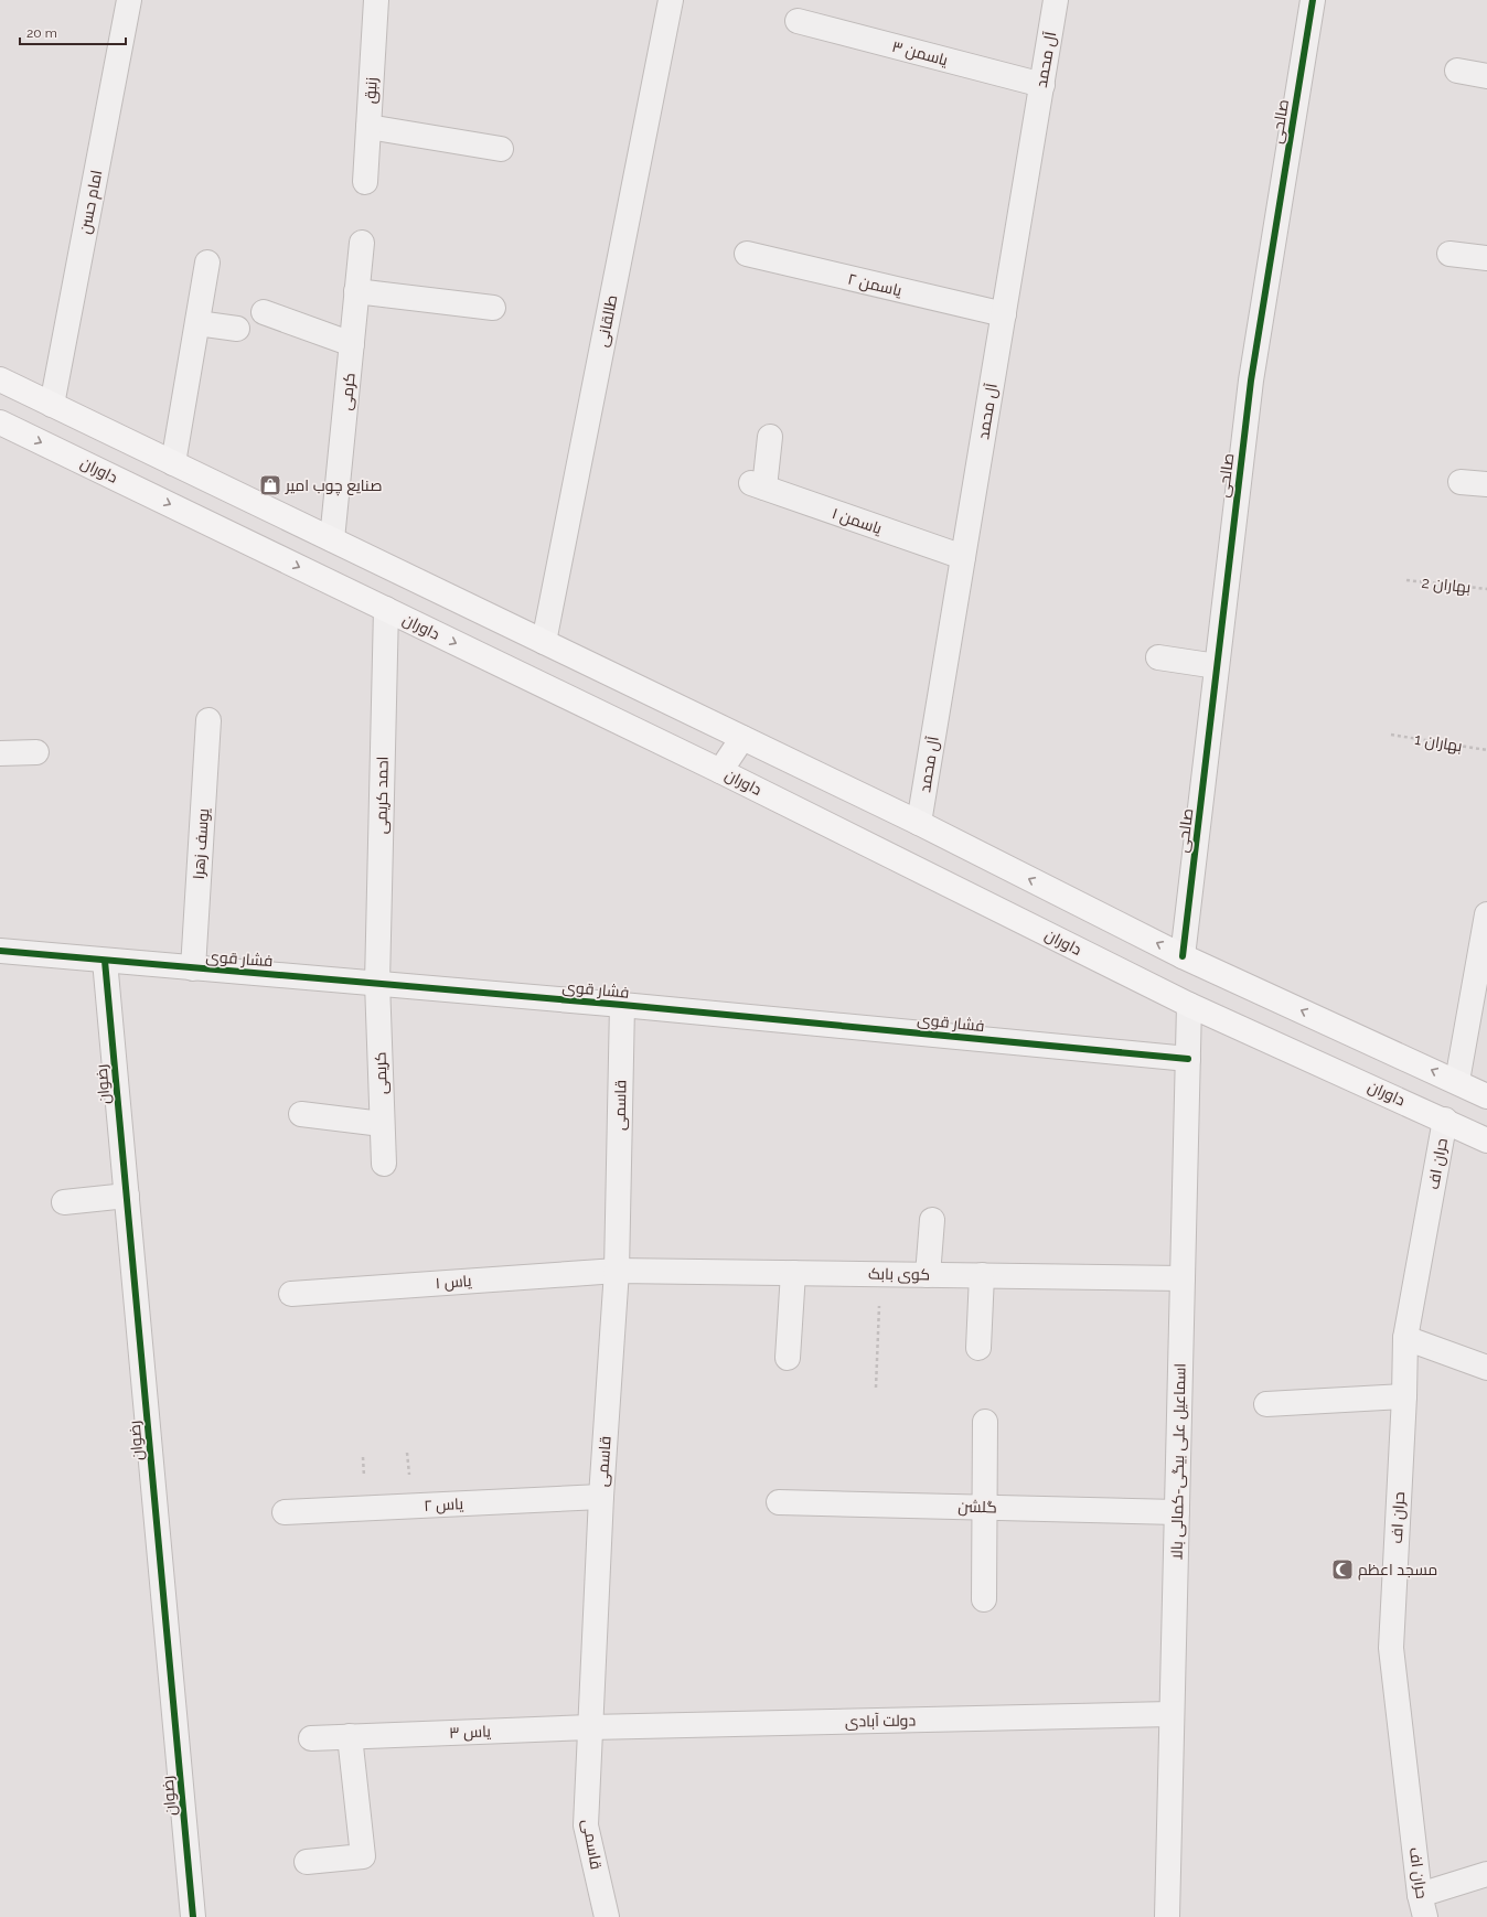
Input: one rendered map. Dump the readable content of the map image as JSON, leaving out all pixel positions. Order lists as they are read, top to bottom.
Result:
{
  "streets": {
    "main road": ["داوران"],
    "street": [
      "یاسمن ۳",
      "آل محمد",
      "زنبق",
      "صالحی",
      "امام حسن",
      "یاسمن ۲",
      "طالقانی",
      "کرمی",
      "یاسمن ۱",
      "احمد کریمی",
      "یوسف زهرا",
      "فشار قوی",
      "کریمی",
      "رضوان",
      "قاسمی",
      "حران اف",
      "کوی بابک",
      "یاس ۱",
      "اسماعیل علی بیگی-کمالی بالا",
      "یاس ۲",
      "گلشن",
      "دولت آبادی",
      "یاس ۳"
    ],
    "path": ["بهاران 2", "بهاران 1"]
  },
  "crossings": [
    ["یاسمن ۳", "آل محمد"],
    ["آل محمد", "یاسمن ۲"],
    ["آل محمد", "یاسمن ۱"],
    ["داوران", "احمد کریمی"],
    ["داوران", "حران اف"],
    ["داوران", "اسماعیل علی بیگی-کمالی بالا"],
    ["احمد کریمی", "فشار قوی"],
    ["احمد کریمی", "کریمی"],
    ["یوسف زهرا", "فشار قوی"],
    ["فشار قوی", "کریمی"],
    ["فشار قوی", "رضوان"],
    ["فشار قوی", "قاسمی"],
    ["فشار قوی", "اسماعیل علی بیگی-کمالی بالا"],
    ["قاسمی", "کوی بابک"],
    ["قاسمی", "یاس ۱"],
    ["قاسمی", "یاس ۲"],
    ["قاسمی", "دولت آبادی"],
    ["قاسمی", "یاس ۳"],
    ["کوی بابک", "یاس ۱"],
    ["کوی بابک", "اسماعیل علی بیگی-کمالی بالا"],
    ["اسماعیل علی بیگی-کمالی بالا", "گلشن"],
    ["اسماعیل علی بیگی-کمالی بالا", "دولت آبادی"],
    ["دولت آبادی", "یاس ۳"]
  ],
  "places": {
    "shop": ["صنایع چوب امیر"],
    "mosque": ["مسجد اعظم"]
  },
  "scale_bar": "20 m"
}
